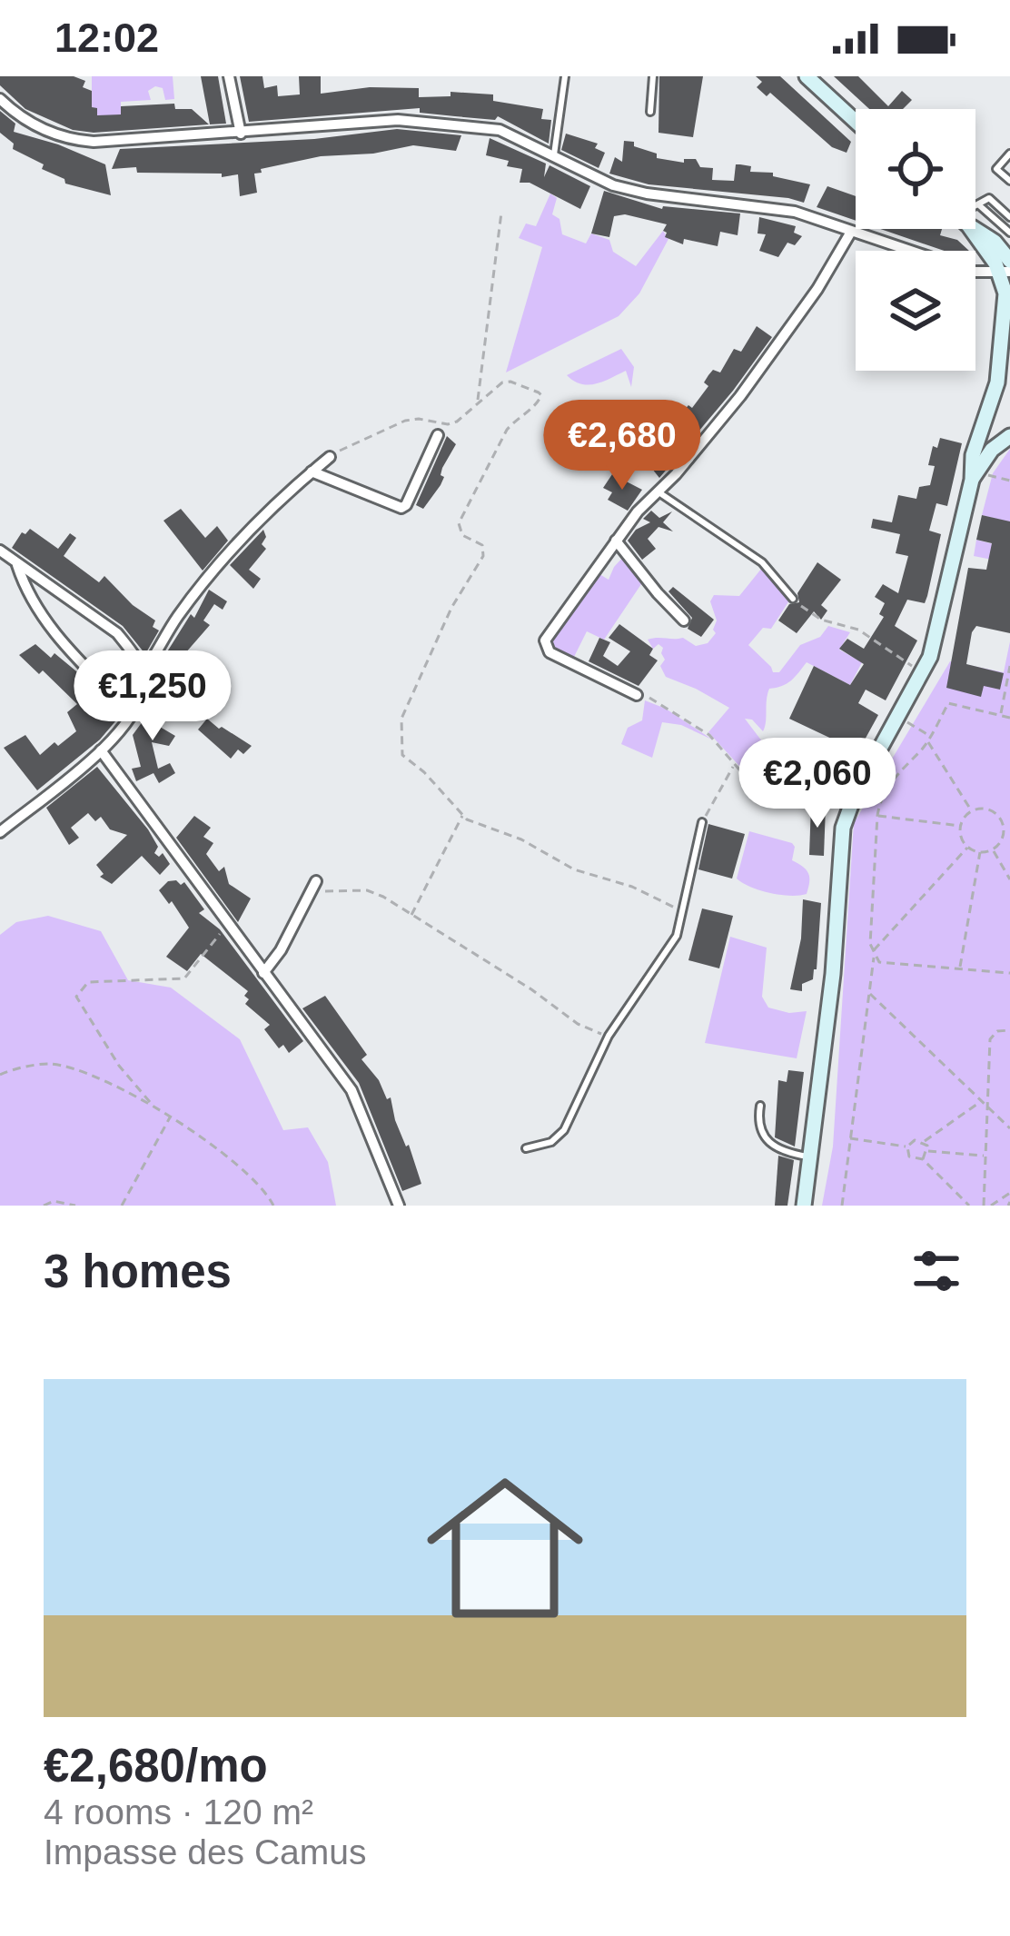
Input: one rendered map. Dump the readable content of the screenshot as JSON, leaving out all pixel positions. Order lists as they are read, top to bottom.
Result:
{
  "page": {
    "status": "12:02",
    "price": ["€2,680", "€1,250", "€2,060"],
    "heading": "3 homes",
    "list": [
      {
        "name": "€2,680/mo",
        "note": "4 rooms · 120 m² · Impasse des Camus"
      }
    ]
  }
}
